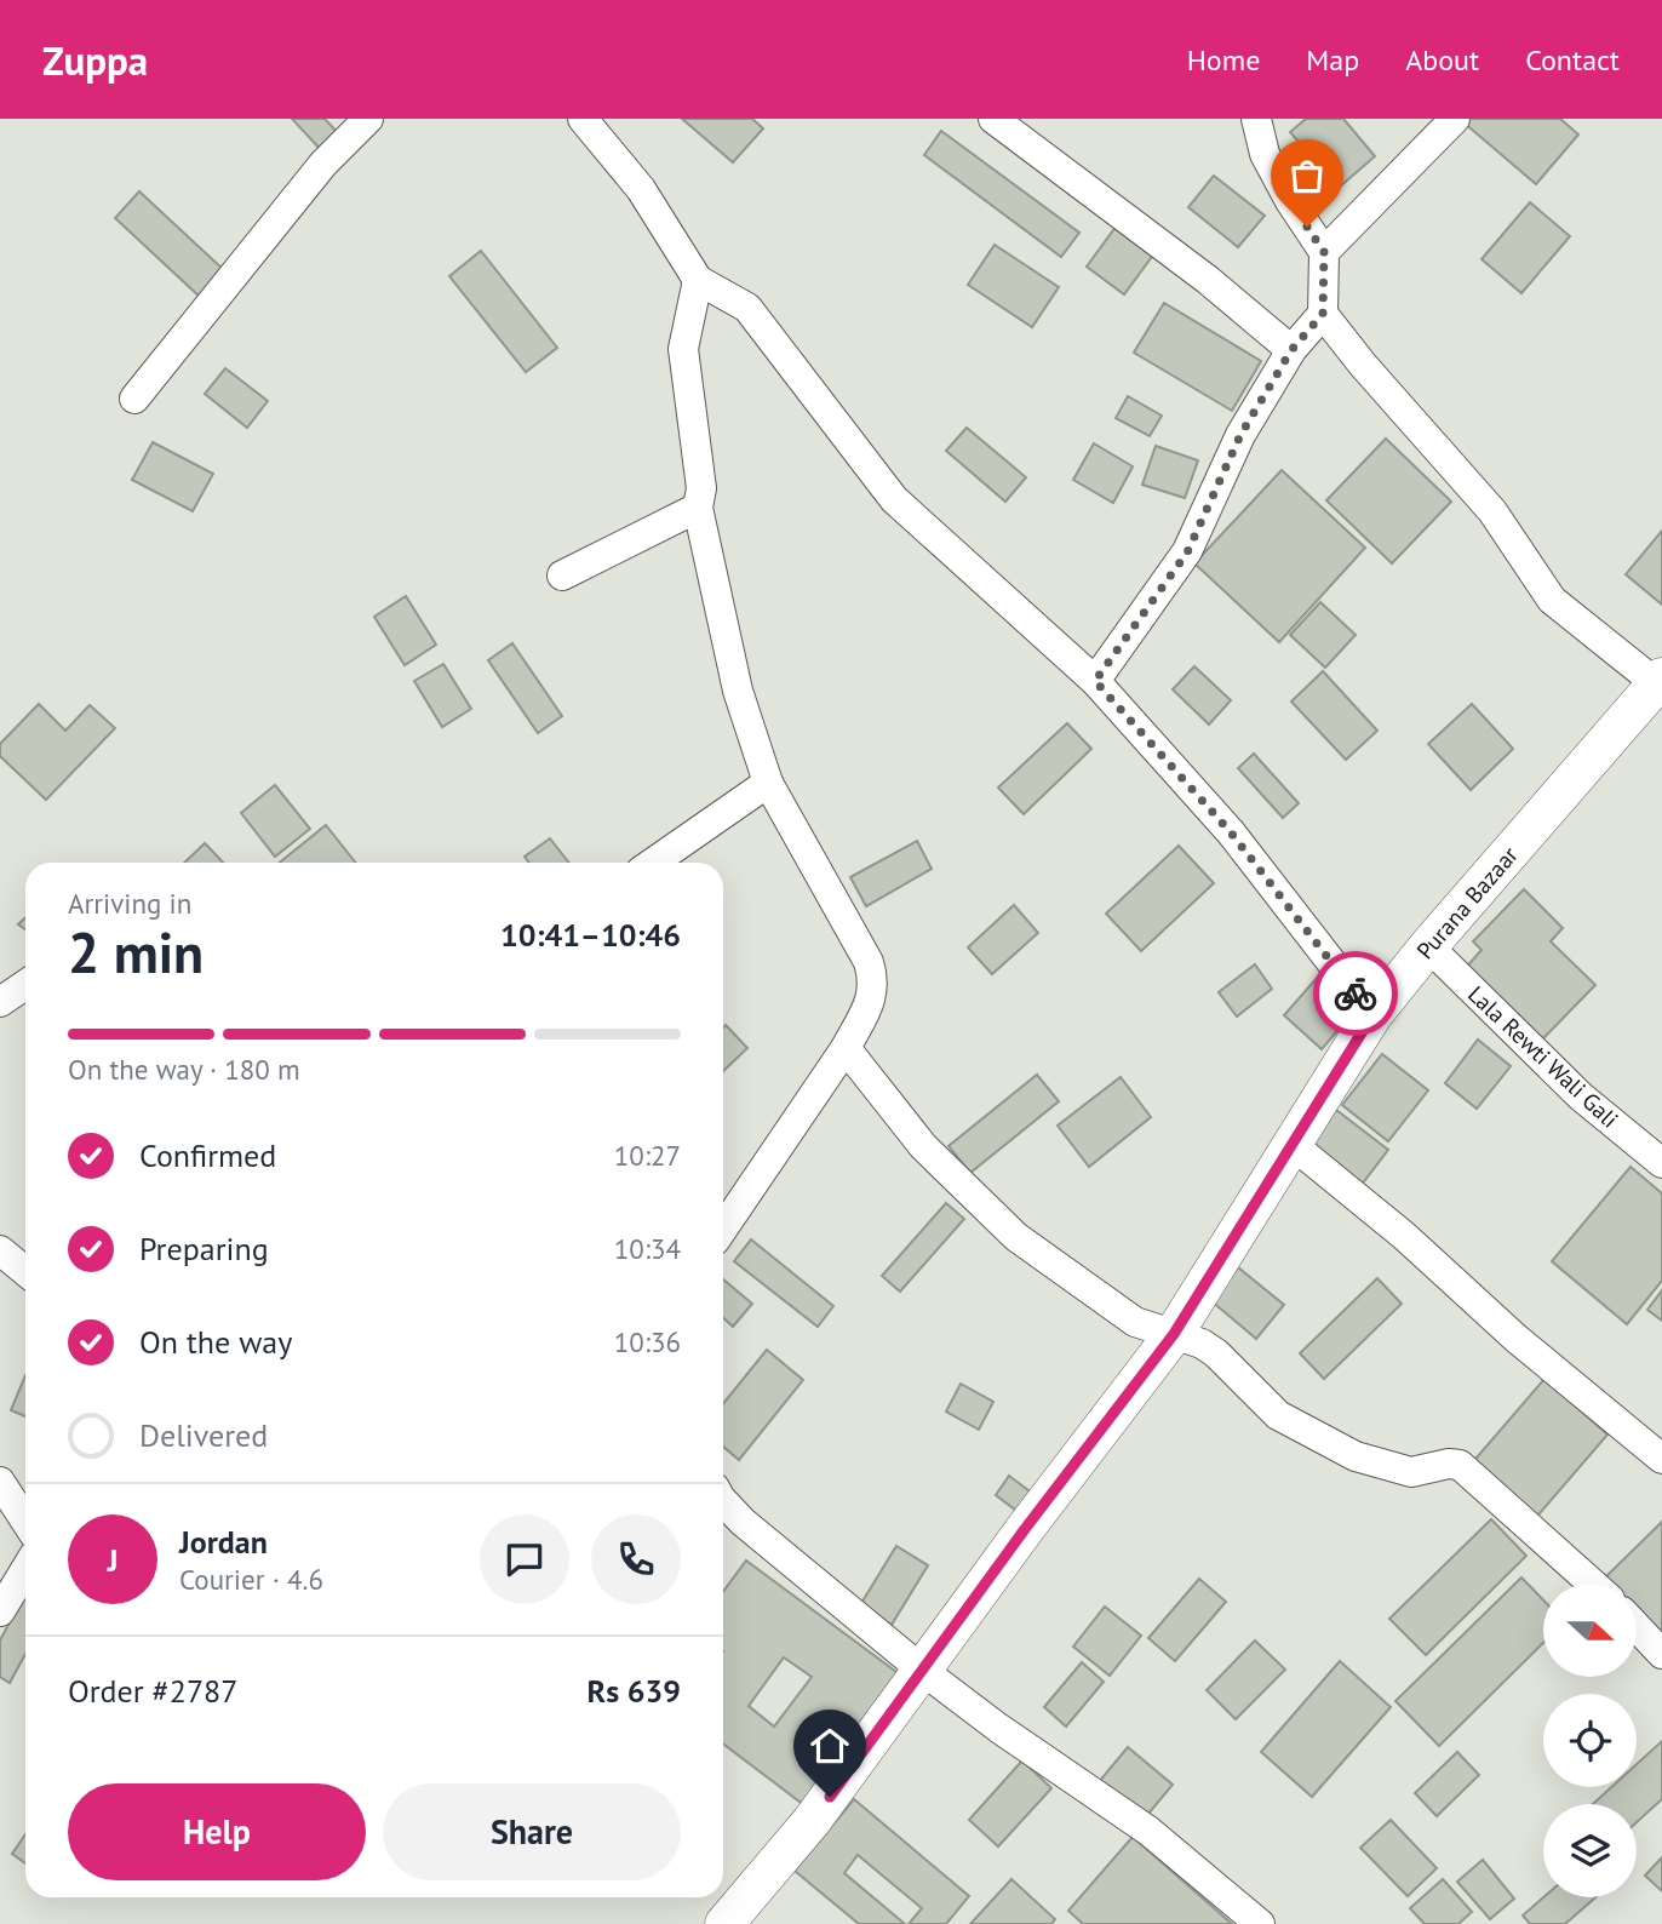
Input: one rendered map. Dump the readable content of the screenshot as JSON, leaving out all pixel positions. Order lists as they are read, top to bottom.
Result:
{
  "streets": {
    "street": ["Purana Bazaar", "Lala Rewti Wali Gali"]
  },
  "crossings": [
    ["Purana Bazaar", "Lala Rewti Wali Gali"]
  ],
  "north": "right",
  "page": {
    "header": "Zuppa",
    "nav": [
      "Home",
      "Map",
      "About",
      "Contact"
    ],
    "heading": ["2 min", "Arriving in", "10:41–10:46"],
    "panel": [
      "Jordan",
      "Courier · 4.6",
      "Order #2787",
      "Rs 639"
    ],
    "bar": "On the way · 180 m",
    "list": [
      ["Confirmed", "10:27"],
      ["Preparing", "10:34"],
      ["On the way", "10:36"],
      "Delivered"
    ],
    "round": "J",
    "buttons": ["Help", "Share"]
  }
}
